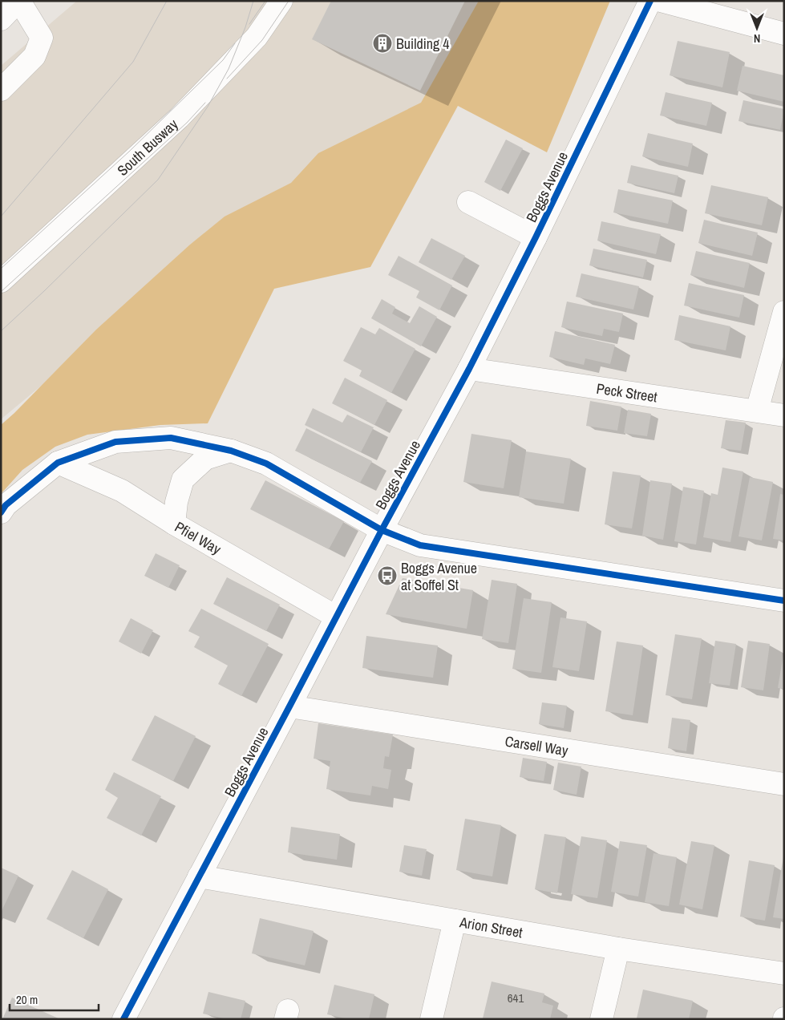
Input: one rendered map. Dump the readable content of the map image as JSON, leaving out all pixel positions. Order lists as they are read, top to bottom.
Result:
{
  "streets": {
    "street": [
      "South Busway",
      "Boggs Avenue",
      "Peck Street",
      "Pfiel Way",
      "Carsell Way",
      "Arion Street"
    ]
  },
  "crossings": [
    ["Boggs Avenue", "Peck Street"],
    ["Boggs Avenue", "Pfiel Way"],
    ["Boggs Avenue", "Carsell Way"],
    ["Boggs Avenue", "Arion Street"]
  ],
  "places": {
    "building": ["Building 4"],
    "bus stop": ["Boggs Avenue at Soffel St"]
  },
  "house_numbers": ["641"],
  "scale_bar": "20 m",
  "north": "bottom"
}
